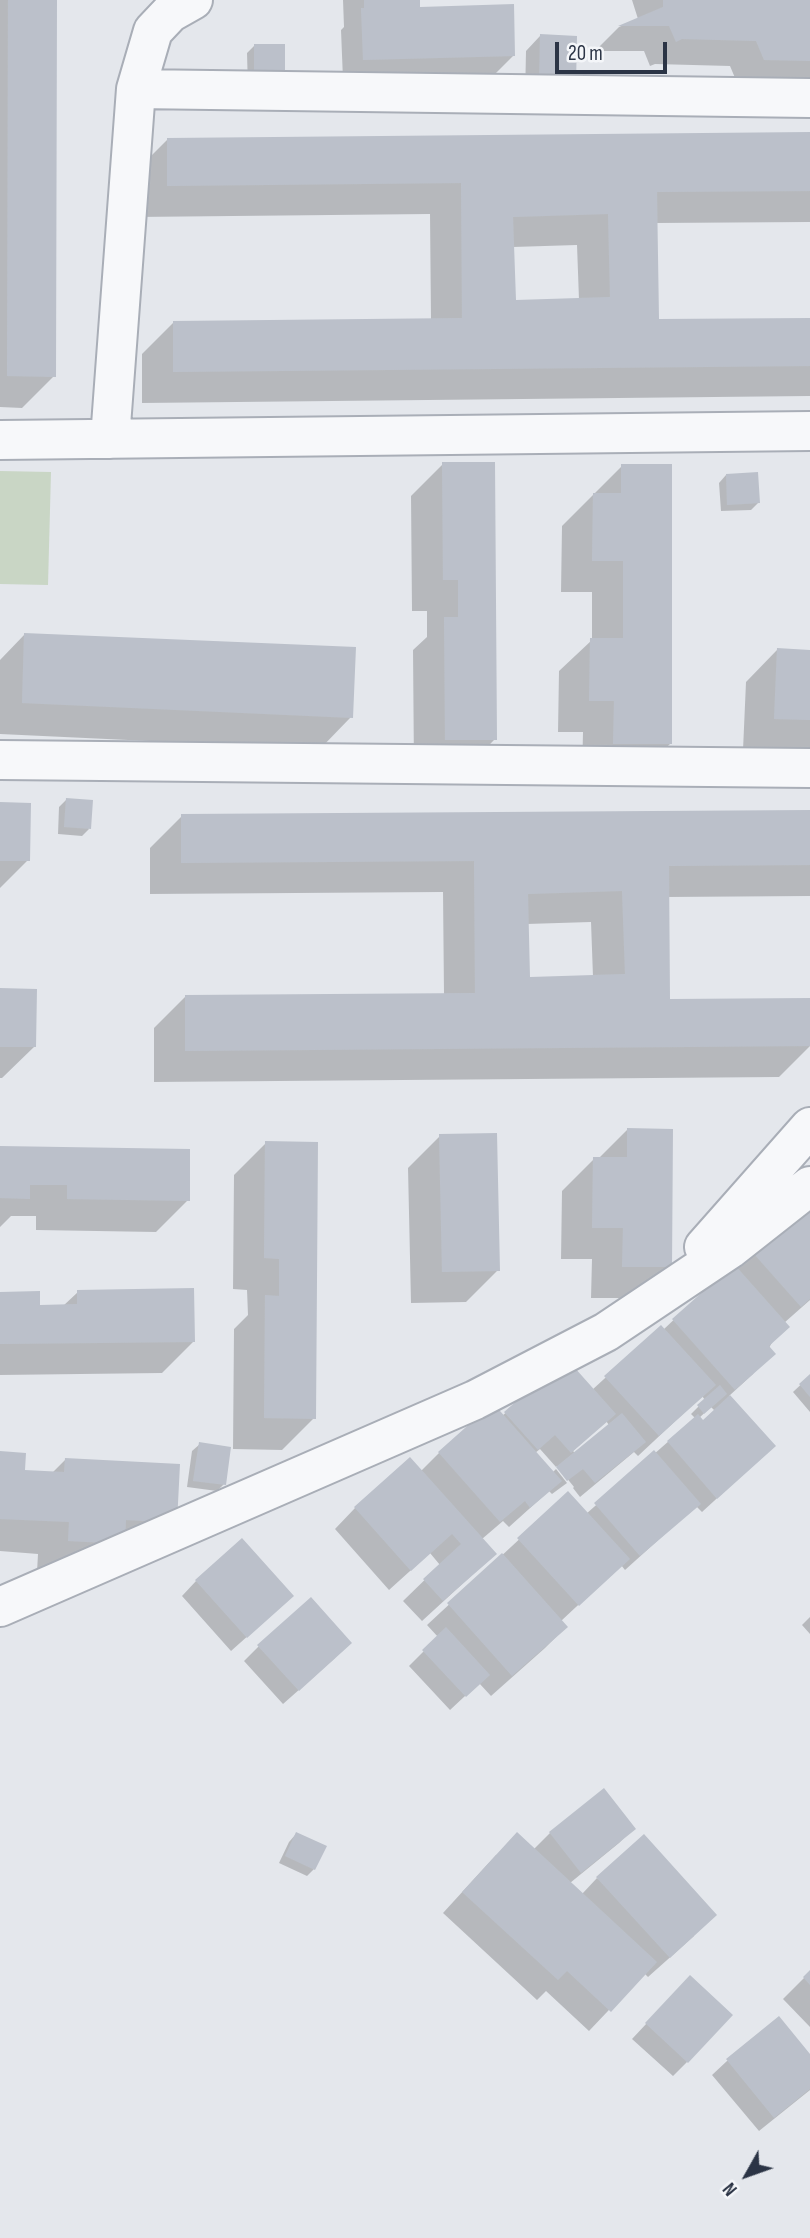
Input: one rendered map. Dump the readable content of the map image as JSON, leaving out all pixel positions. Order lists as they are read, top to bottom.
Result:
{
  "scale_bar": "20 m",
  "north": "bottom left"
}
